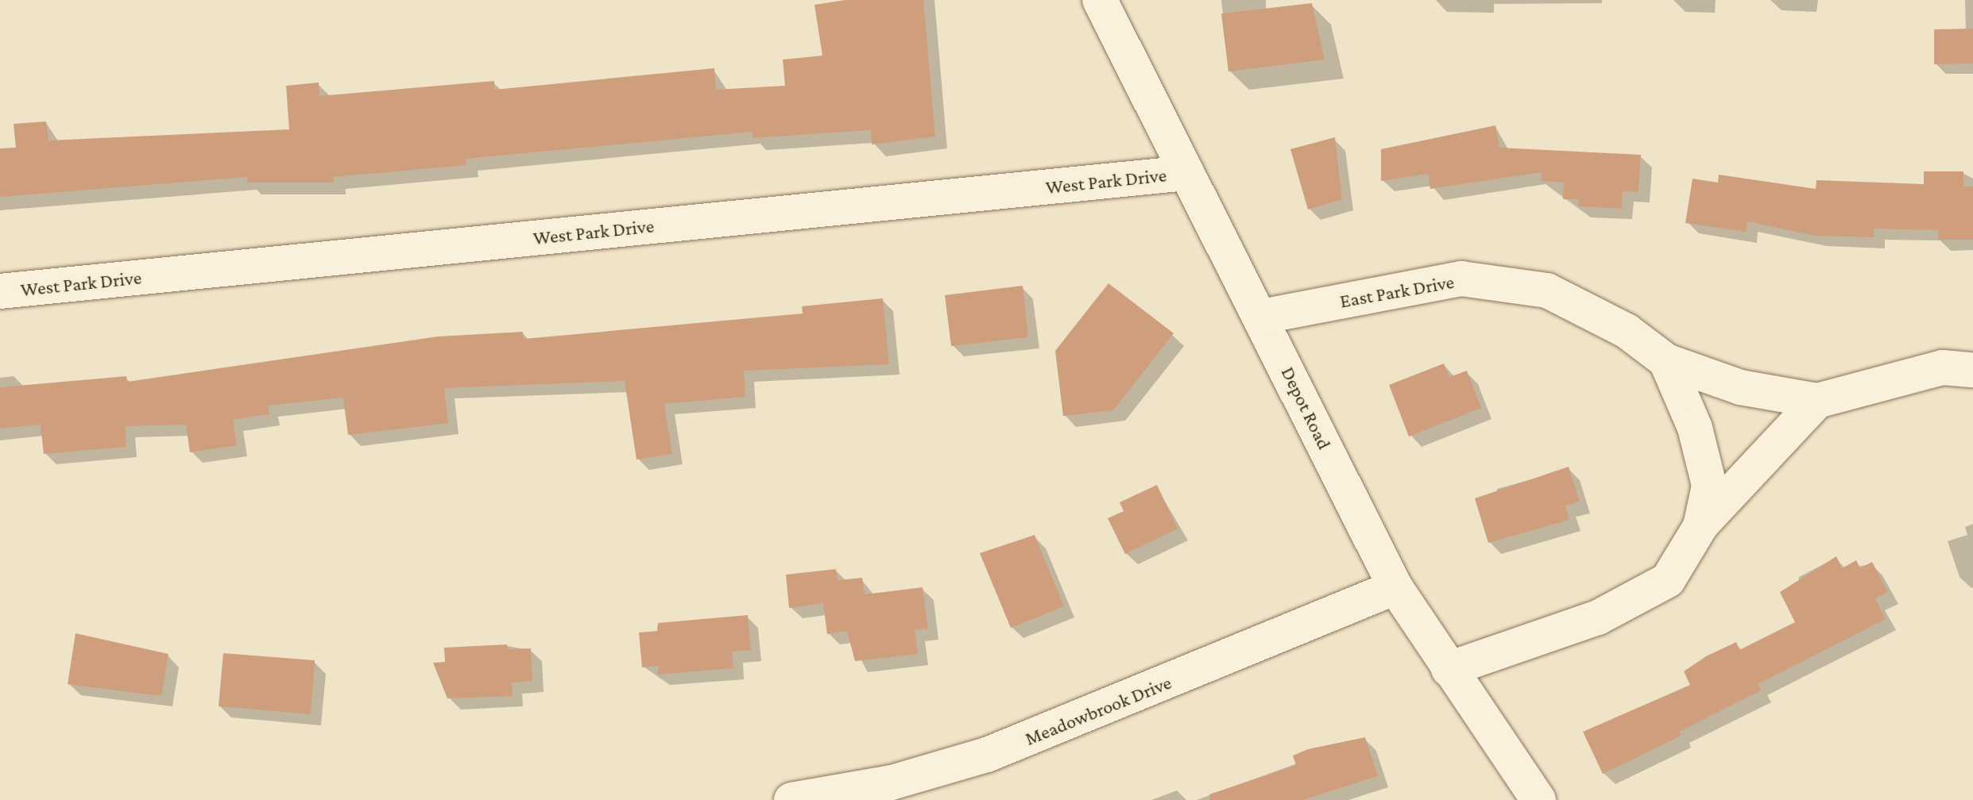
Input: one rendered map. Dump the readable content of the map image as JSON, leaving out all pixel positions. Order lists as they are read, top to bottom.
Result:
{
  "streets": {
    "street": [
      "West Park Drive",
      "East Park Drive",
      "Depot Road",
      "Meadowbrook Drive"
    ]
  },
  "crossings": [
    ["West Park Drive", "Depot Road"],
    ["East Park Drive", "Depot Road"],
    ["Depot Road", "Meadowbrook Drive"]
  ]
}
